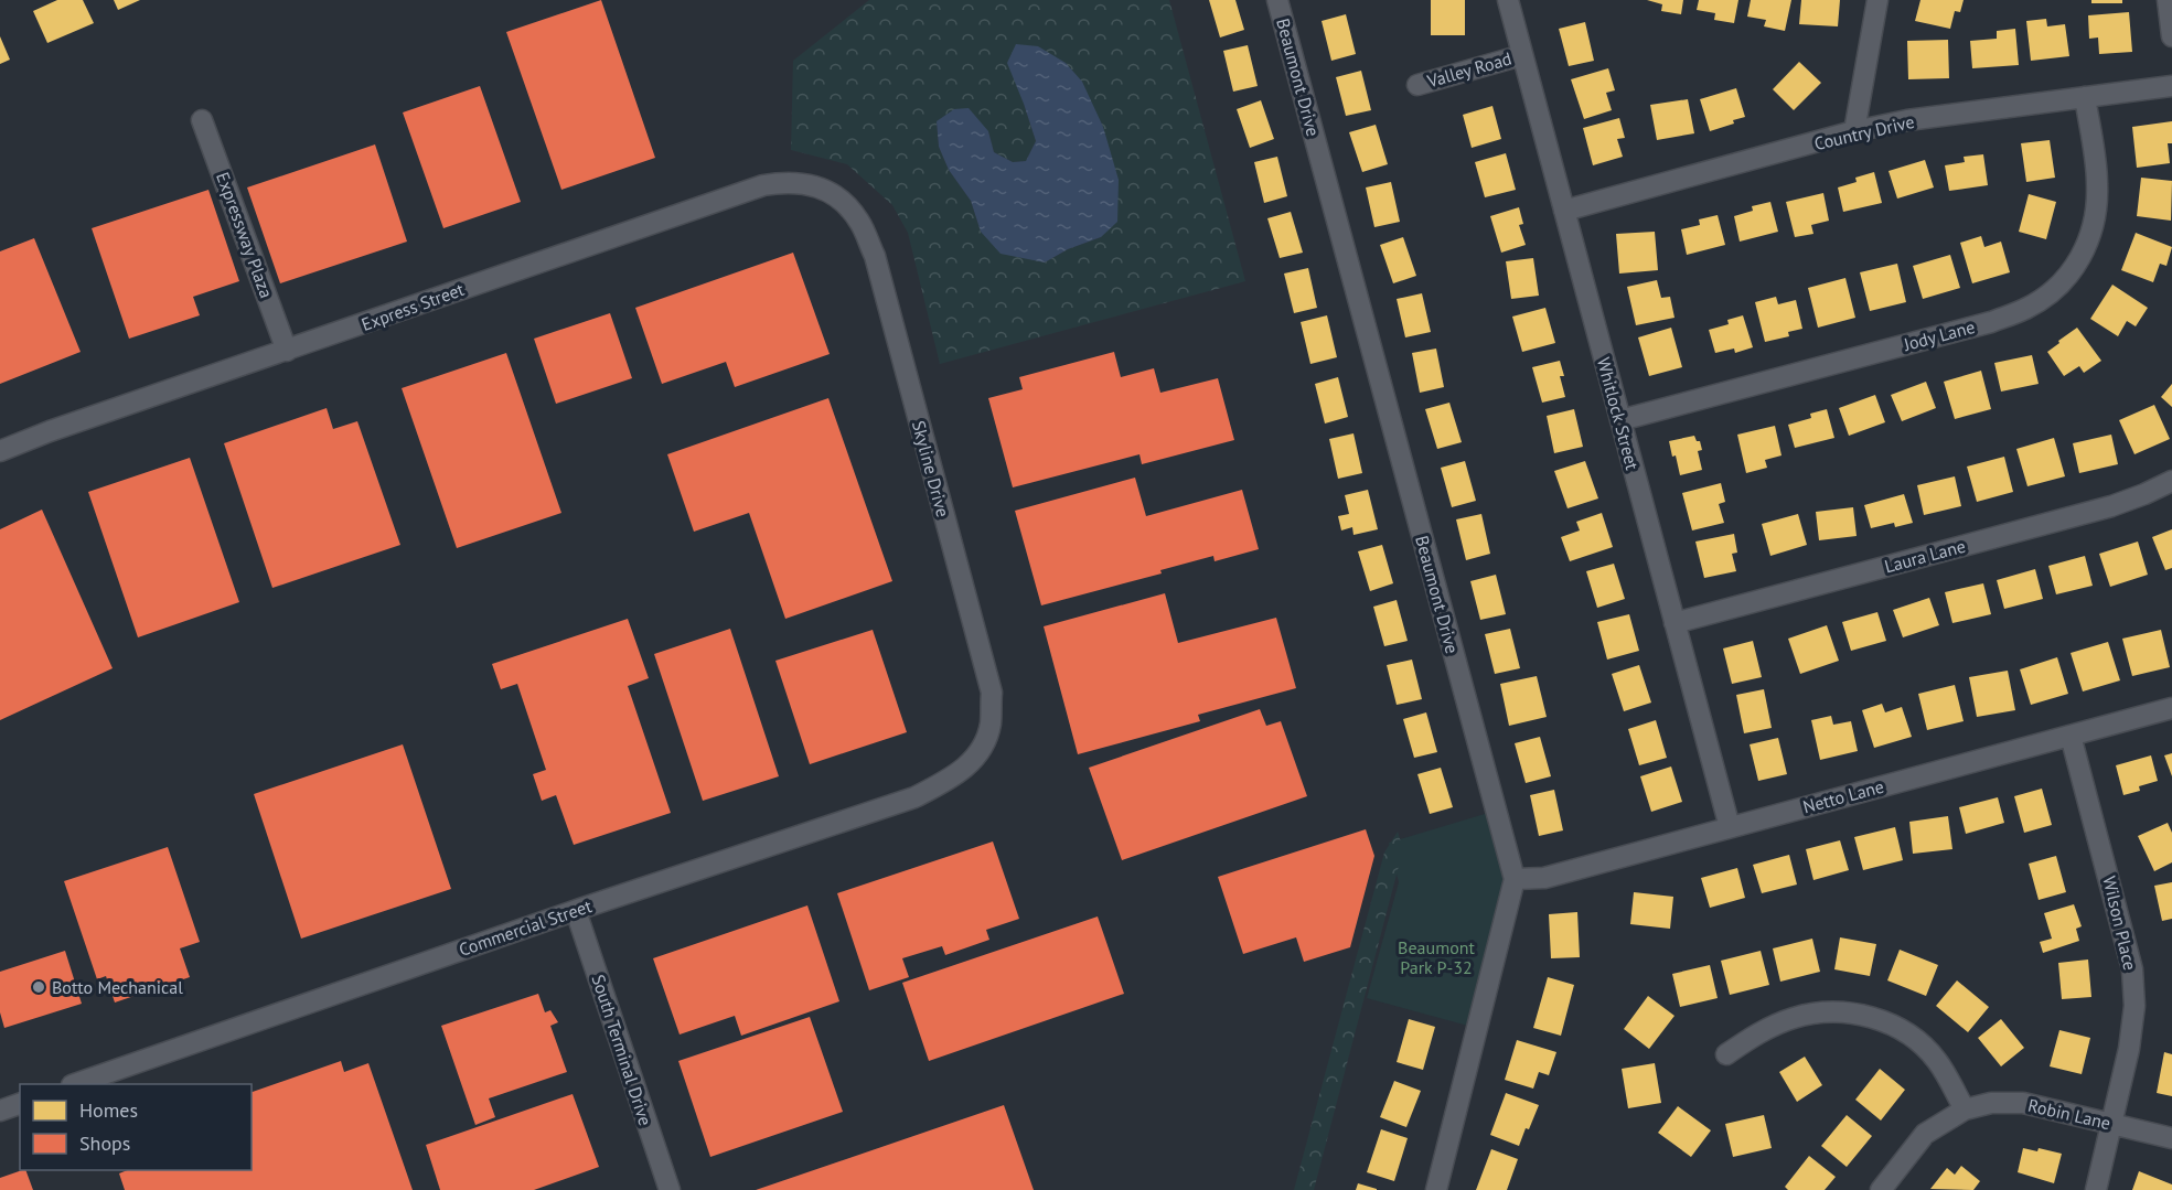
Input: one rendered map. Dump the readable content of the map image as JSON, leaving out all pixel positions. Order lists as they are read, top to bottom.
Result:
{
  "streets": {
    "street": [
      "Valley Road",
      "Beaumont Drive",
      "Country Drive",
      "Expressway Plaza",
      "Express Street",
      "Jody Lane",
      "Whitlock Street",
      "Skyline Drive",
      "Laura Lane",
      "Netto Lane",
      "Wilson Place",
      "Commercial Street",
      "South Terminal Drive",
      "Robin Lane"
    ]
  },
  "crossings": [
    ["Valley Road", "Whitlock Street"],
    ["Beaumont Drive", "Netto Lane"],
    ["Country Drive", "Jody Lane"],
    ["Country Drive", "Whitlock Street"],
    ["Expressway Plaza", "Express Street"],
    ["Express Street", "Skyline Drive"],
    ["Jody Lane", "Whitlock Street"],
    ["Whitlock Street", "Laura Lane"],
    ["Whitlock Street", "Netto Lane"],
    ["Skyline Drive", "Commercial Street"],
    ["Netto Lane", "Wilson Place"],
    ["Wilson Place", "Robin Lane"],
    ["Commercial Street", "South Terminal Drive"]
  ],
  "parks": ["Beaumont Park P-32"],
  "places": ["Botto Mechanical"],
  "legend": ["Homes", "Shops"]
}
